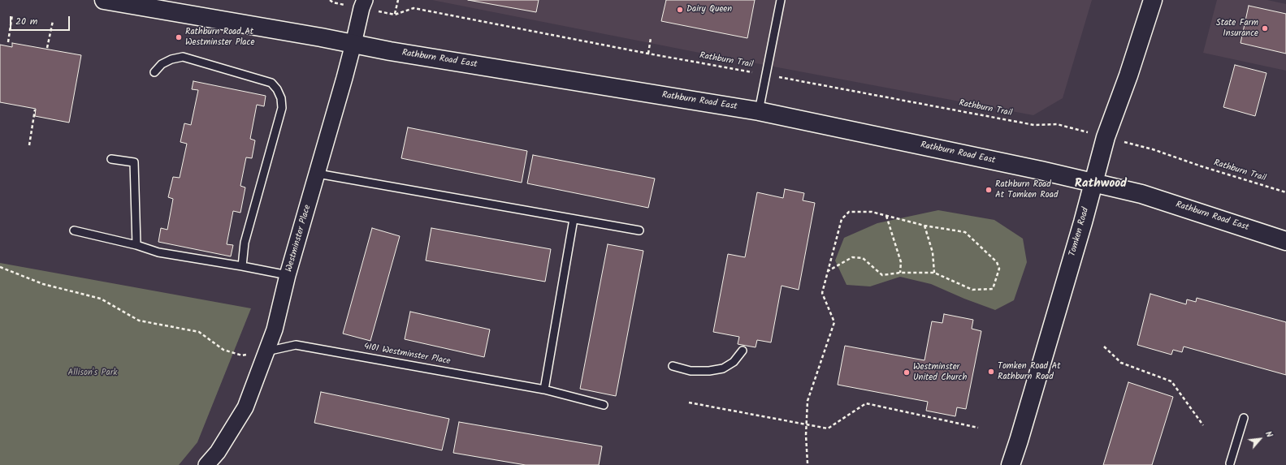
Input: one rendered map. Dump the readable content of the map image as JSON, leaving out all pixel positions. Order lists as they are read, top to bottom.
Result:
{
  "streets": {
    "street": ["Rathburn Road East", "Tomken Road", "Westminster Place"],
    "lane": ["4101 Westminster Place"],
    "path": ["Rathburn Trail"]
  },
  "crossings": [
    ["Rathburn Road East", "Tomken Road"],
    ["Rathburn Road East", "Westminster Place"],
    ["Westminster Place", "4101 Westminster Place"]
  ],
  "districts": ["Rathwood"],
  "parks": ["Allison's Park"],
  "places": [
    "Dairy Queen",
    "State Farm Insurance",
    "Rathburn Road At Westminster Place",
    "Rathburn Road At Tomken Road",
    "Tomken Road At Rathburn Road",
    "Westminster United Church"
  ],
  "scale_bar": "20 m",
  "north": "top right"
}
